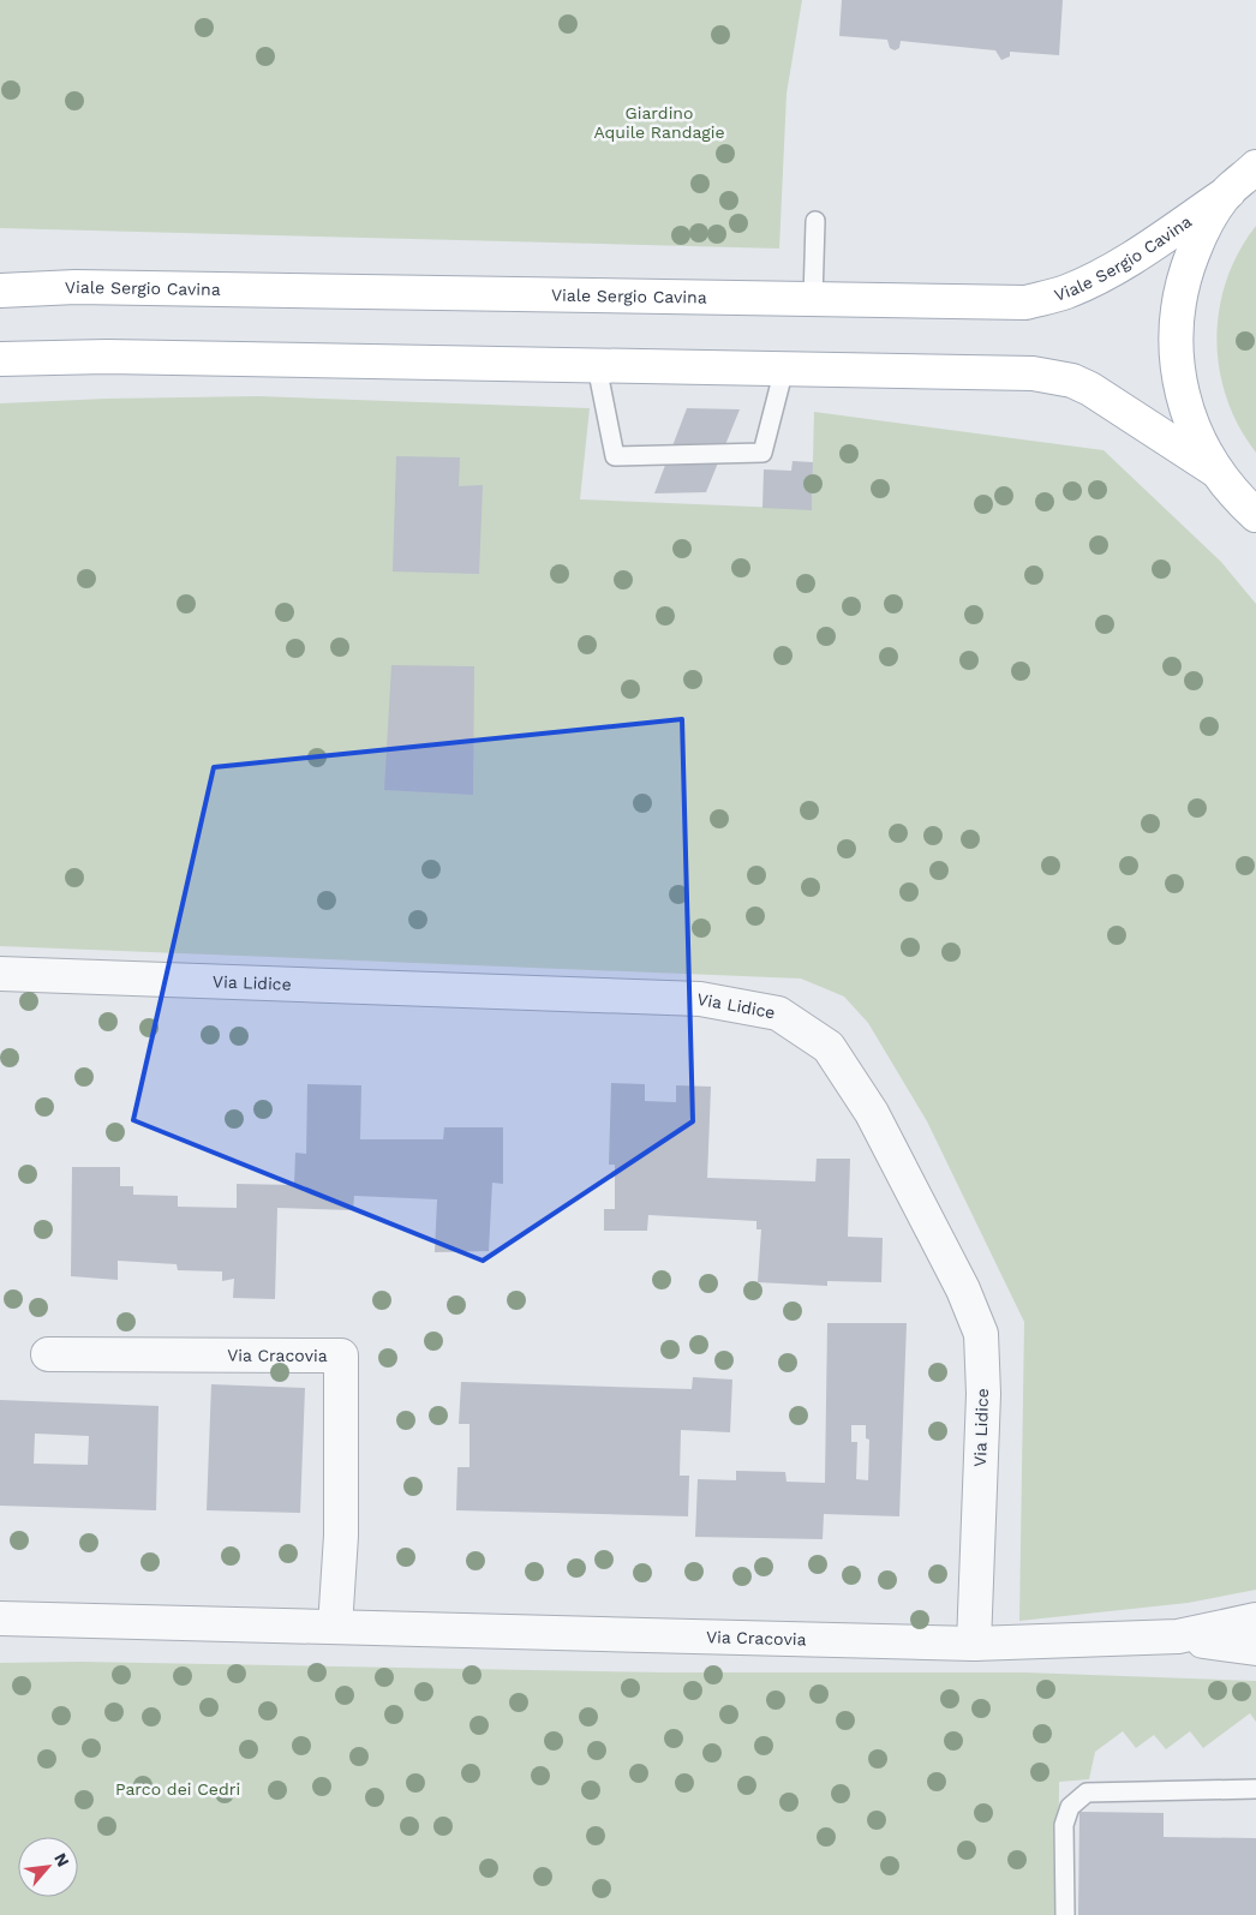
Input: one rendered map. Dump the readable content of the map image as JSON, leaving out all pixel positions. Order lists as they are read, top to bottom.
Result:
{
  "streets": {
    "main road": ["Viale Sergio Cavina"],
    "street": ["Via Lidice", "Via Cracovia"]
  },
  "crossings": [
    ["Via Lidice", "Via Cracovia"]
  ],
  "parks": ["Giardino Aquile Randagie", "Parco dei Cedri"],
  "north": "top right"
}
